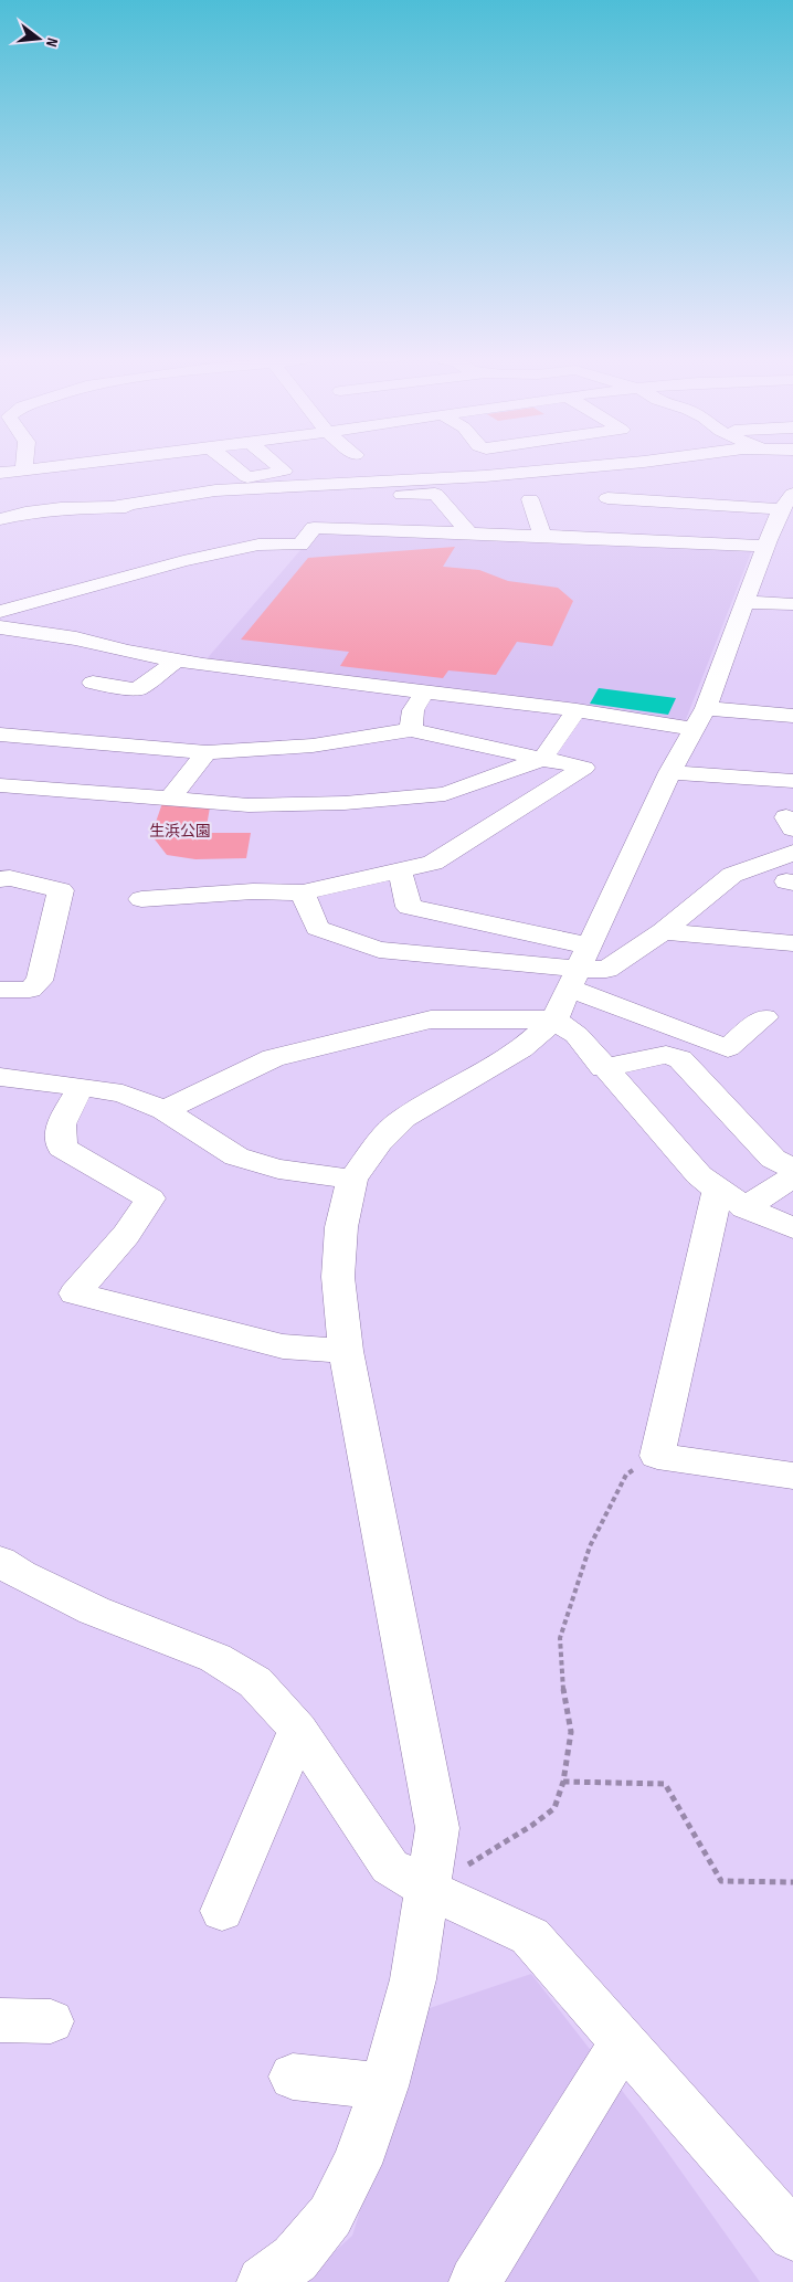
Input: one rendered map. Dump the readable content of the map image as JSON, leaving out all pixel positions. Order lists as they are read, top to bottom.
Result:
{
  "parks": ["生浜公園"],
  "north": "right"
}
